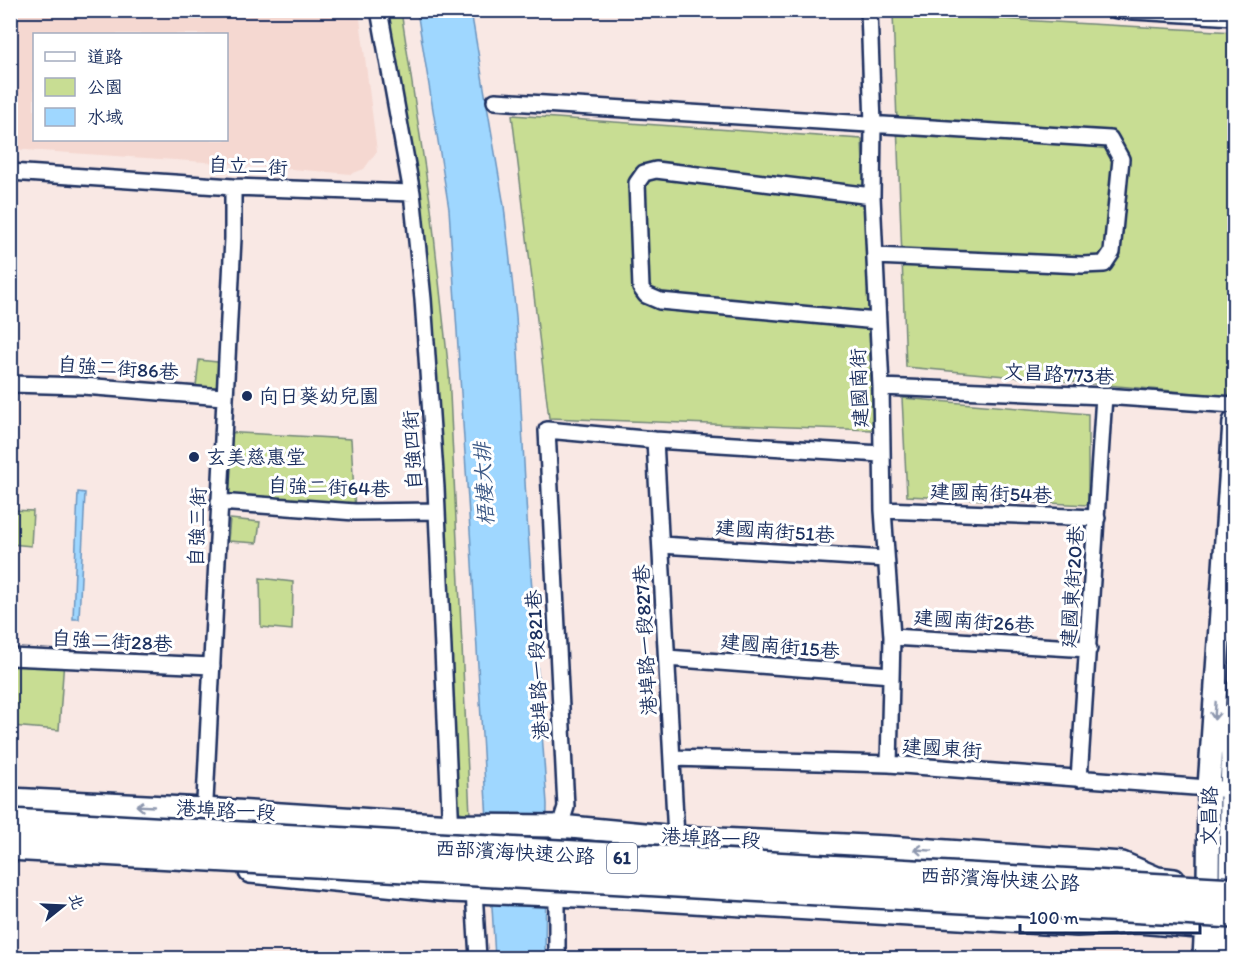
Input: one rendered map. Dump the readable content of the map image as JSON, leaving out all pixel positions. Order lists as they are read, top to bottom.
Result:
{
  "streets": {
    "highway": ["西部濱海快速公路", "61"],
    "street": [
      "自立二街",
      "自強二街86巷",
      "文昌路773巷",
      "建國南街",
      "自強四街",
      "自強二街64巷",
      "建國南街54巷",
      "自強三街",
      "建國南街51巷",
      "建國東街20巷",
      "建國南街26巷",
      "港埠路一段827巷",
      "自強二街28巷",
      "建國南街15巷",
      "港埠路一段821巷",
      "建國東街",
      "港埠路一段",
      "文昌路"
    ]
  },
  "crossings": [
    ["自立二街", "自強四街"],
    ["自立二街", "自強三街"],
    ["自強二街86巷", "自強三街"],
    ["文昌路773巷", "建國南街"],
    ["文昌路773巷", "建國東街20巷"],
    ["建國南街", "建國南街54巷"],
    ["建國南街", "建國南街51巷"],
    ["建國南街", "建國南街26巷"],
    ["建國南街", "建國南街15巷"],
    ["建國南街", "建國東街"],
    ["自強四街", "自強二街64巷"],
    ["自強四街", "港埠路一段"],
    ["自強二街64巷", "自強三街"],
    ["建國南街54巷", "建國東街20巷"],
    ["自強三街", "自強二街28巷"],
    ["自強三街", "港埠路一段"],
    ["建國南街51巷", "港埠路一段827巷"],
    ["建國東街20巷", "建國南街26巷"],
    ["建國東街20巷", "建國東街"],
    ["港埠路一段827巷", "建國南街15巷"],
    ["港埠路一段827巷", "港埠路一段821巷"],
    ["港埠路一段827巷", "建國東街"],
    ["港埠路一段827巷", "港埠路一段"],
    ["港埠路一段821巷", "港埠路一段"],
    ["建國東街", "文昌路"],
    ["港埠路一段", "文昌路"],
    ["港埠路一段", "西部濱海快速公路"],
    ["文昌路", "西部濱海快速公路"]
  ],
  "one_way": ["文昌路"],
  "water": ["梧棲大排"],
  "places": ["向日葵幼兒園", "玄美慈惠堂"],
  "legend": ["道路", "公園", "水域"],
  "scale_bar": "100 m",
  "north": "right"
}
